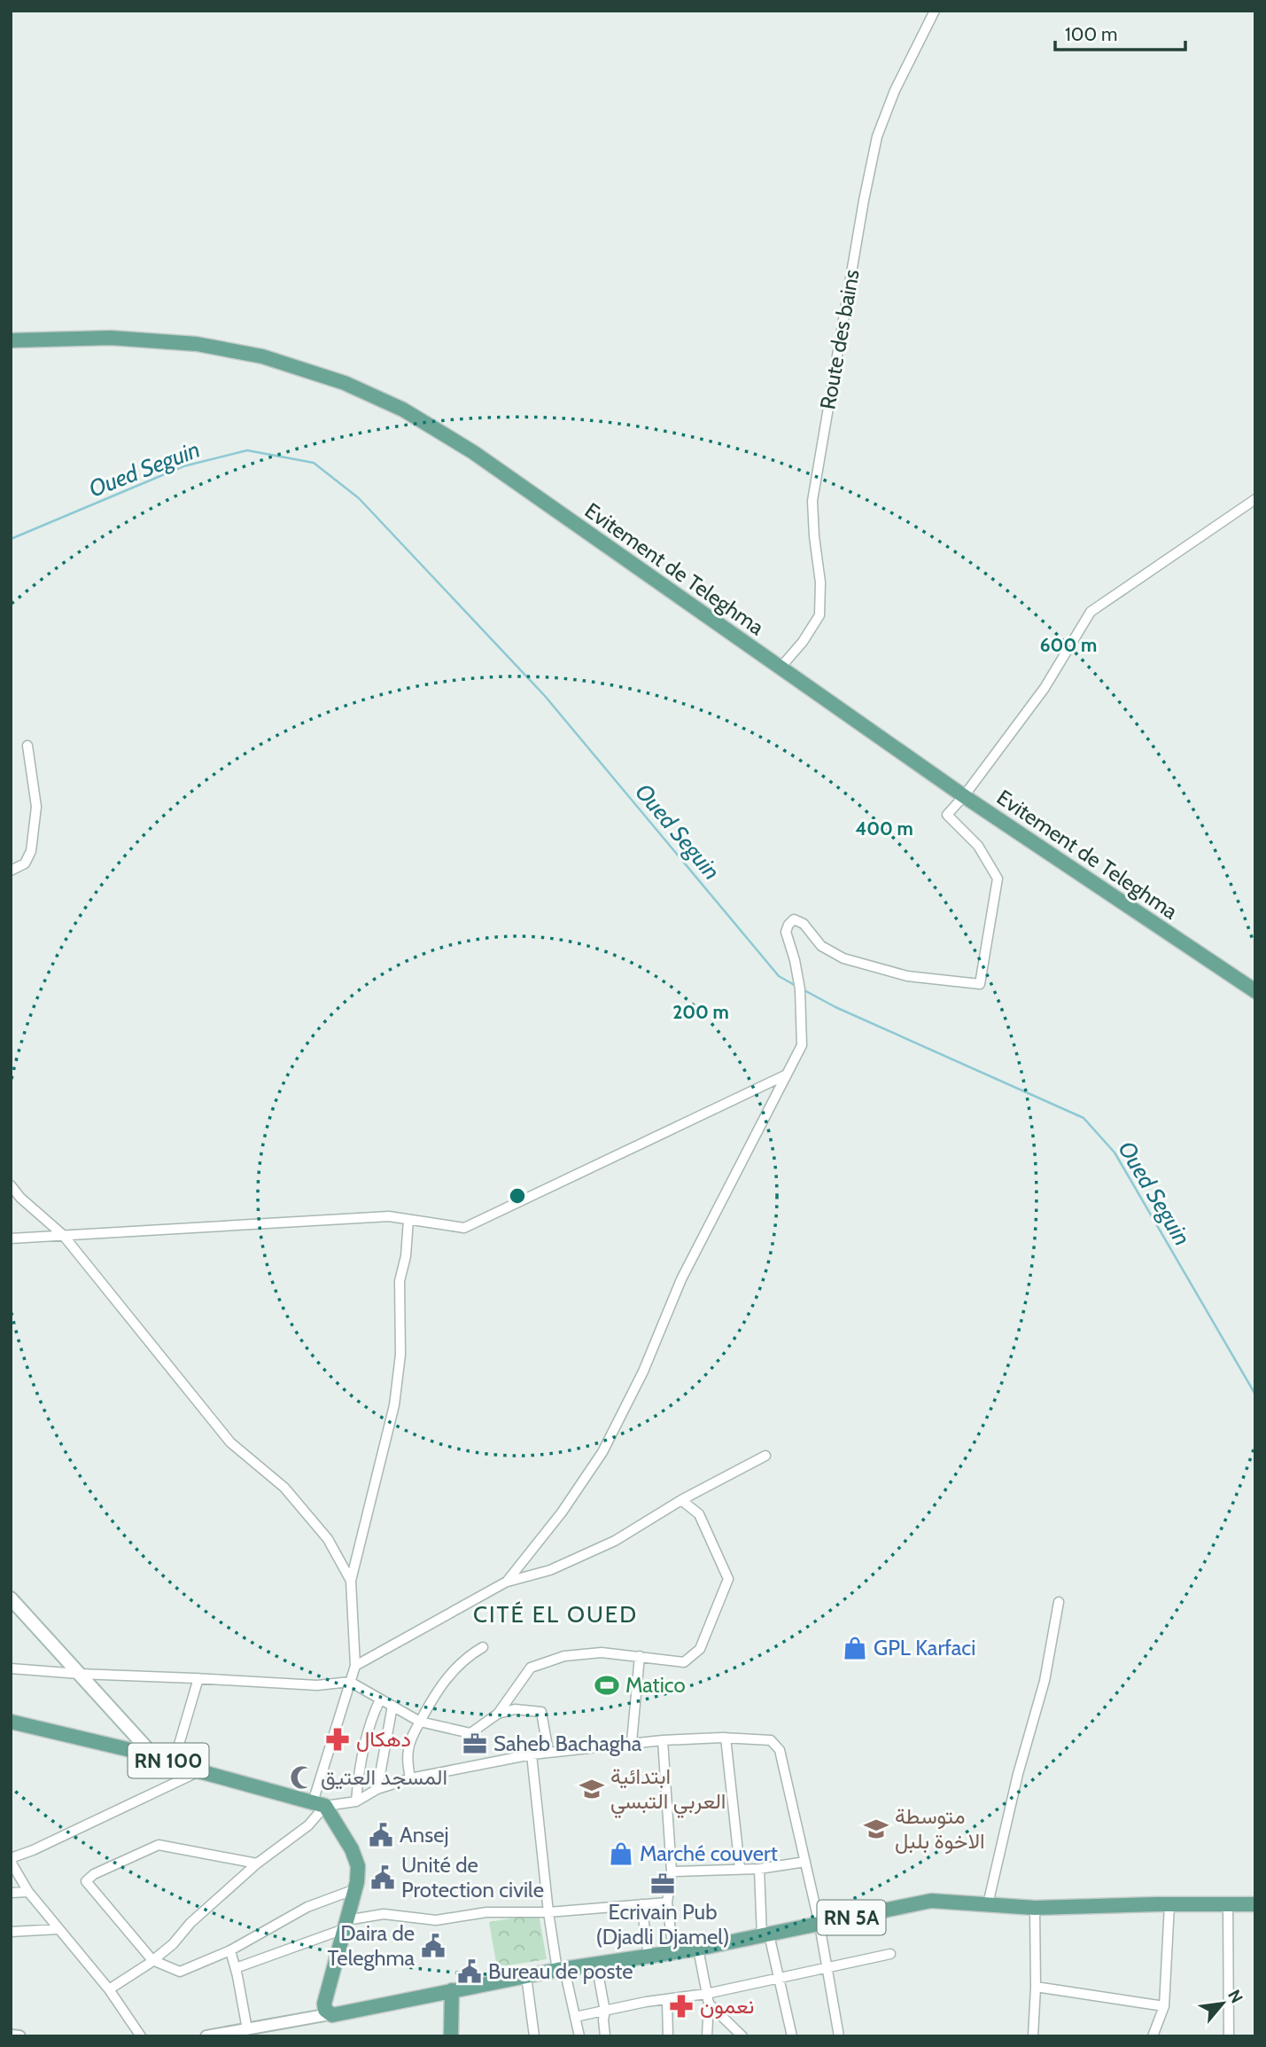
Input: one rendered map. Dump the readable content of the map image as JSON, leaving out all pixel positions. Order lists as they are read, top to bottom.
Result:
{
  "streets": {
    "main road": ["Evitement de Teleghma", "RN 100", "RN 5A"],
    "street": ["Route des bains"]
  },
  "crossings": [
    ["Route des bains", "Evitement de Teleghma"]
  ],
  "districts": ["CITÉ EL OUED"],
  "water": ["Oued Seguin"],
  "places": {
    "shop": ["GPL Karfaci", "Marché couvert"],
    "sports": ["Matico"],
    "pharmacy": ["دهكال", "نعمون"],
    "office": ["Saheb Bachagha", "Ecrivain Pub (Djadli Djamel)"],
    "mosque": ["المسجد العتيق"],
    "school or university": ["ابتدائية العربي التبسي", "متوسطة الاخوة بلبل"],
    "public building": [
      "Ansej",
      "Unité de Protection civile",
      "Daira de Teleghma",
      "Bureau de poste"
    ]
  },
  "scale_bar": "100 m",
  "north": "top right",
  "rings": ["600 m", "400 m", "200 m"]
}
